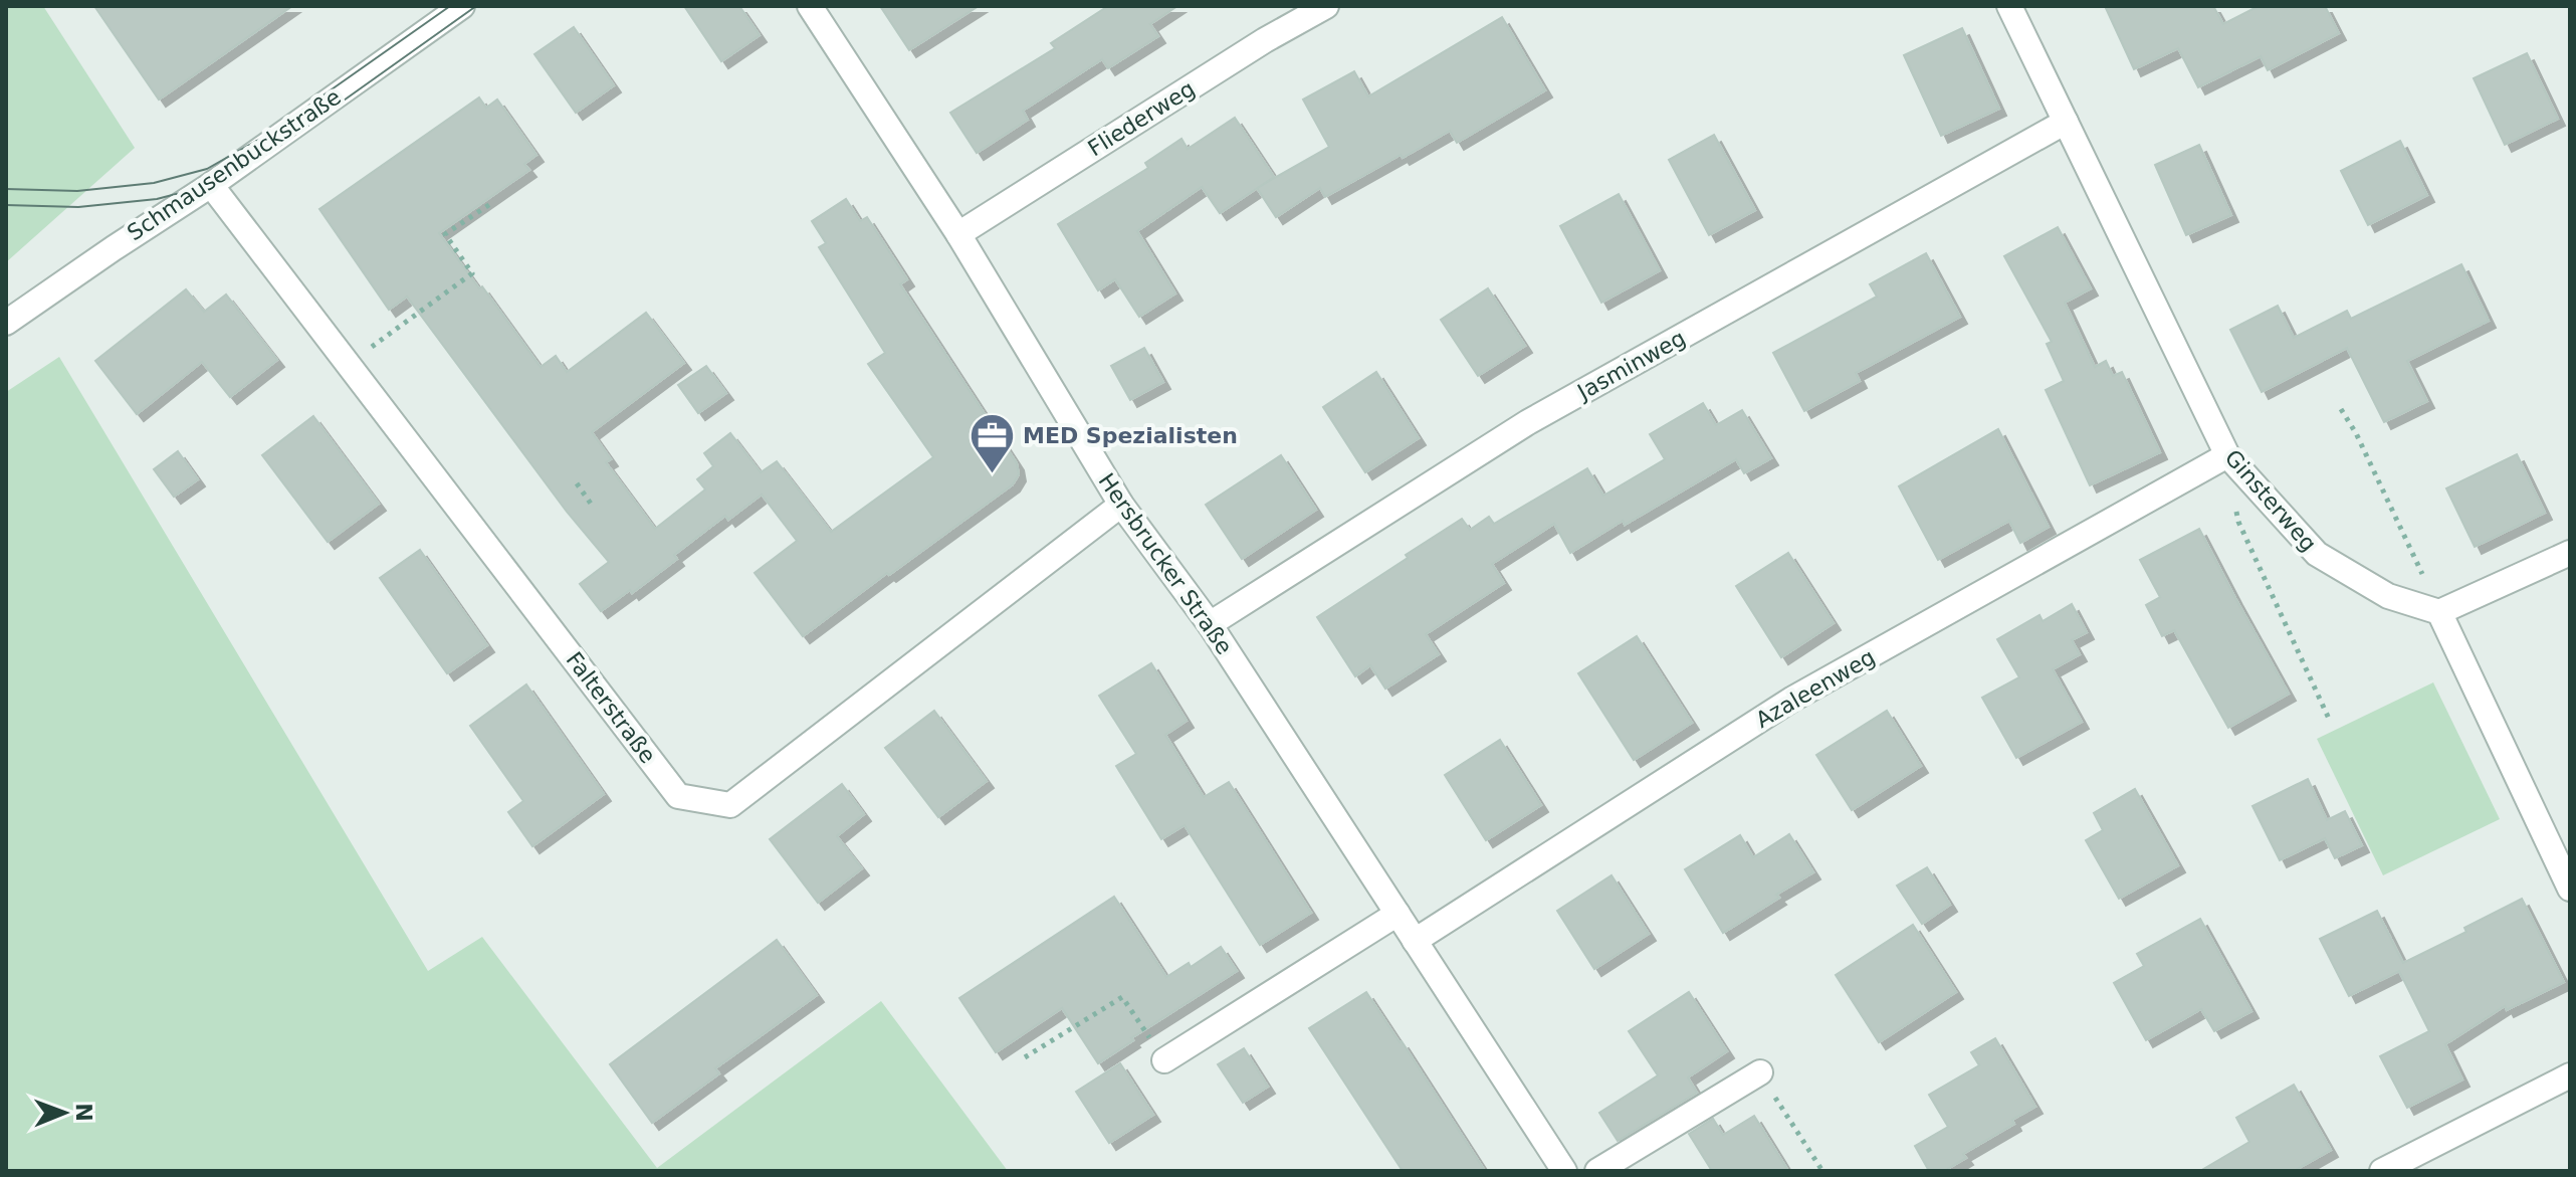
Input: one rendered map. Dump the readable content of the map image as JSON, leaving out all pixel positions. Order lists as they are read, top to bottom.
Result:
{
  "streets": {
    "street": [
      "Fliederweg",
      "Schmausenbuckstraße",
      "Jasminweg",
      "Ginsterweg",
      "Hersbrucker Straße",
      "Azaleenweg",
      "Falterstraße"
    ]
  },
  "crossings": [
    ["Fliederweg", "Hersbrucker Straße"],
    ["Schmausenbuckstraße", "Falterstraße"],
    ["Jasminweg", "Ginsterweg"],
    ["Jasminweg", "Hersbrucker Straße"],
    ["Ginsterweg", "Azaleenweg"],
    ["Hersbrucker Straße", "Azaleenweg"],
    ["Hersbrucker Straße", "Falterstraße"]
  ],
  "places": {
    "office": ["MED Spezialisten"]
  },
  "north": "right"
}
